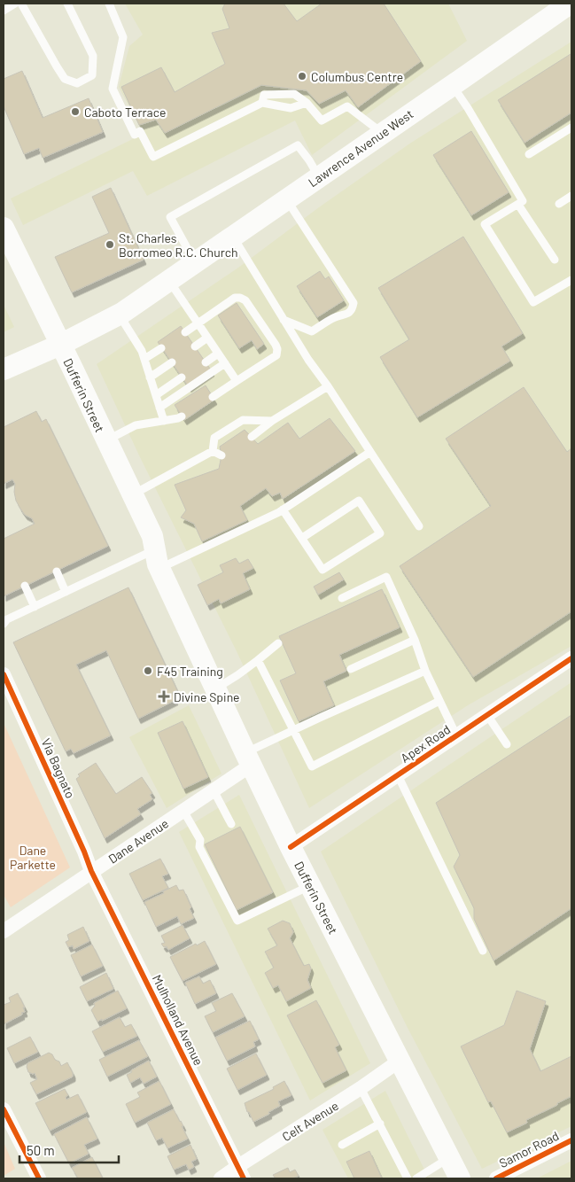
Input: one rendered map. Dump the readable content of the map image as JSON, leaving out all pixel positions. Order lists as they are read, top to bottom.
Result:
{
  "streets": {
    "main road": ["Lawrence Avenue West", "Dufferin Street"],
    "street": [
      "Apex Road",
      "Via Bagnato",
      "Dane Avenue",
      "Mulholland Avenue",
      "Celt Avenue",
      "Samor Road"
    ]
  },
  "crossings": [
    ["Lawrence Avenue West", "Dufferin Street"],
    ["Dufferin Street", "Apex Road"],
    ["Dufferin Street", "Dane Avenue"],
    ["Dufferin Street", "Celt Avenue"],
    ["Via Bagnato", "Dane Avenue"],
    ["Via Bagnato", "Mulholland Avenue"],
    ["Dane Avenue", "Mulholland Avenue"],
    ["Mulholland Avenue", "Celt Avenue"]
  ],
  "parks": ["Dane Parkette"],
  "places": {
    "other": [
      "Columbus Centre",
      "Caboto Terrace",
      "St. Charles Borromeo R.C. Church",
      "F45 Training"
    ],
    "health": ["Divine Spine"]
  },
  "scale_bar": "50 m"
}
